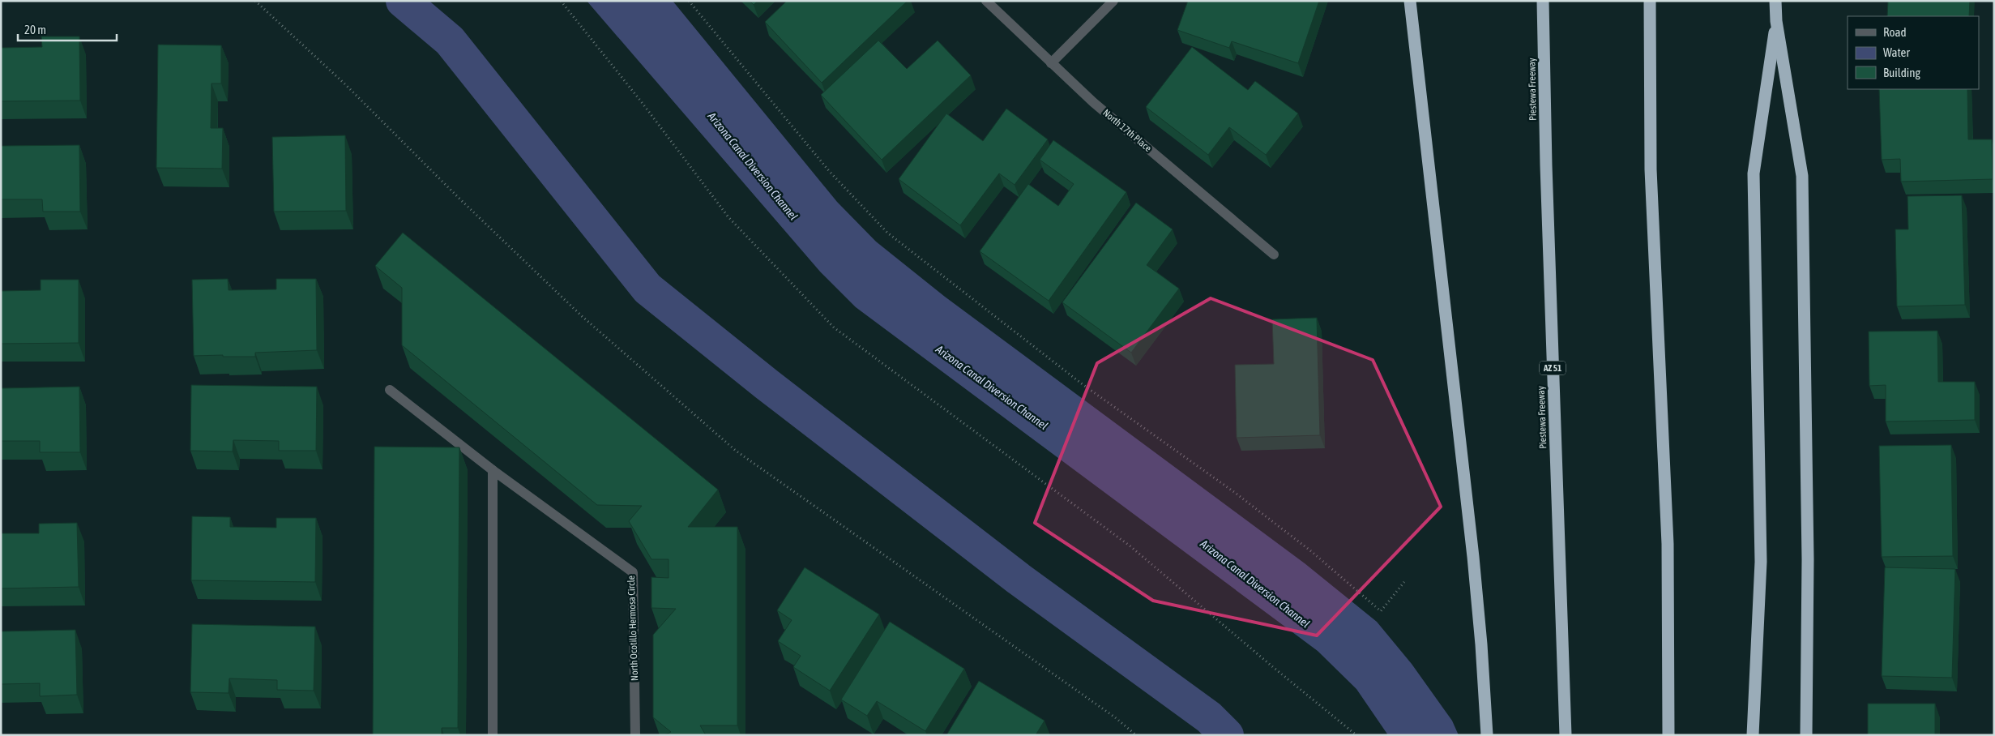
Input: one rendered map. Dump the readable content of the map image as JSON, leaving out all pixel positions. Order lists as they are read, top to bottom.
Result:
{
  "streets": {
    "highway": ["Piestewa Freeway", "AZ 51"],
    "street": ["North 17th Place", "North Ocotillo Hermosa Circle"]
  },
  "water": ["Arizona Canal Diversion Channel"],
  "legend": ["Road", "Water", "Building"],
  "scale_bar": "20 m"
}
